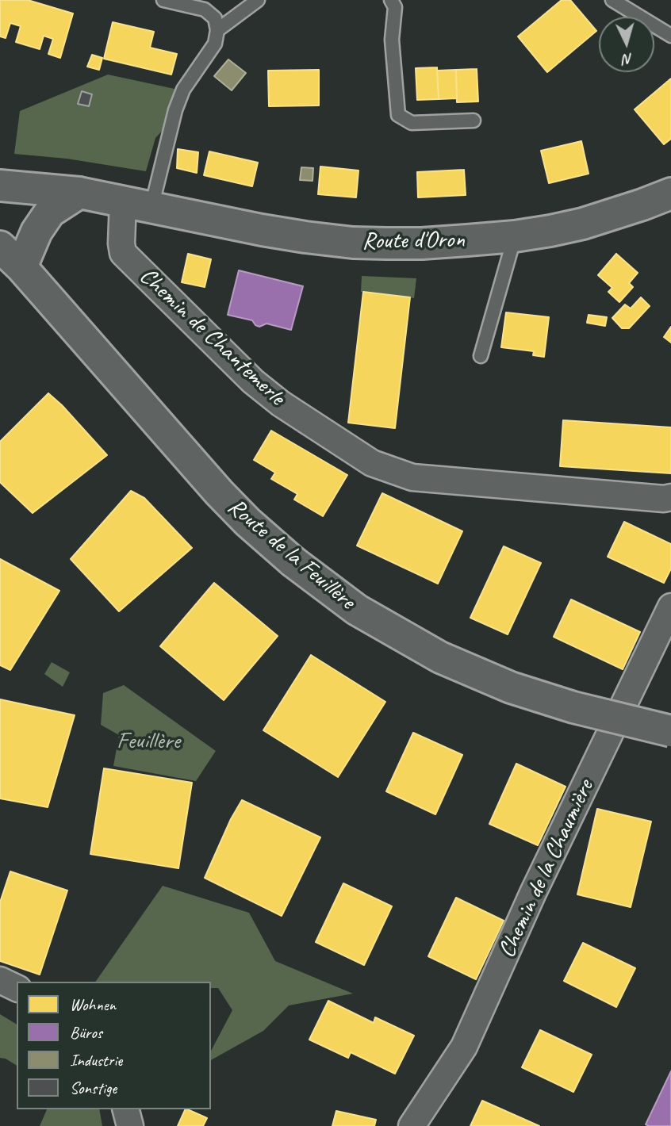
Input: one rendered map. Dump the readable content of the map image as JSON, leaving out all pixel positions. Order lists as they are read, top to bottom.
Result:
{
  "streets": {
    "main road": ["Route d'Oron", "Route de la Feuillère"],
    "street": ["Chemin de Chantemerle", "Chemin de la Chaumière"]
  },
  "crossings": [
    ["Route d'Oron", "Chemin de Chantemerle"]
  ],
  "parks": ["Feuillère"],
  "legend": [
    "Wohnen",
    "Büros",
    "Industrie",
    "Sonstige"
  ],
  "north": "bottom"
}
